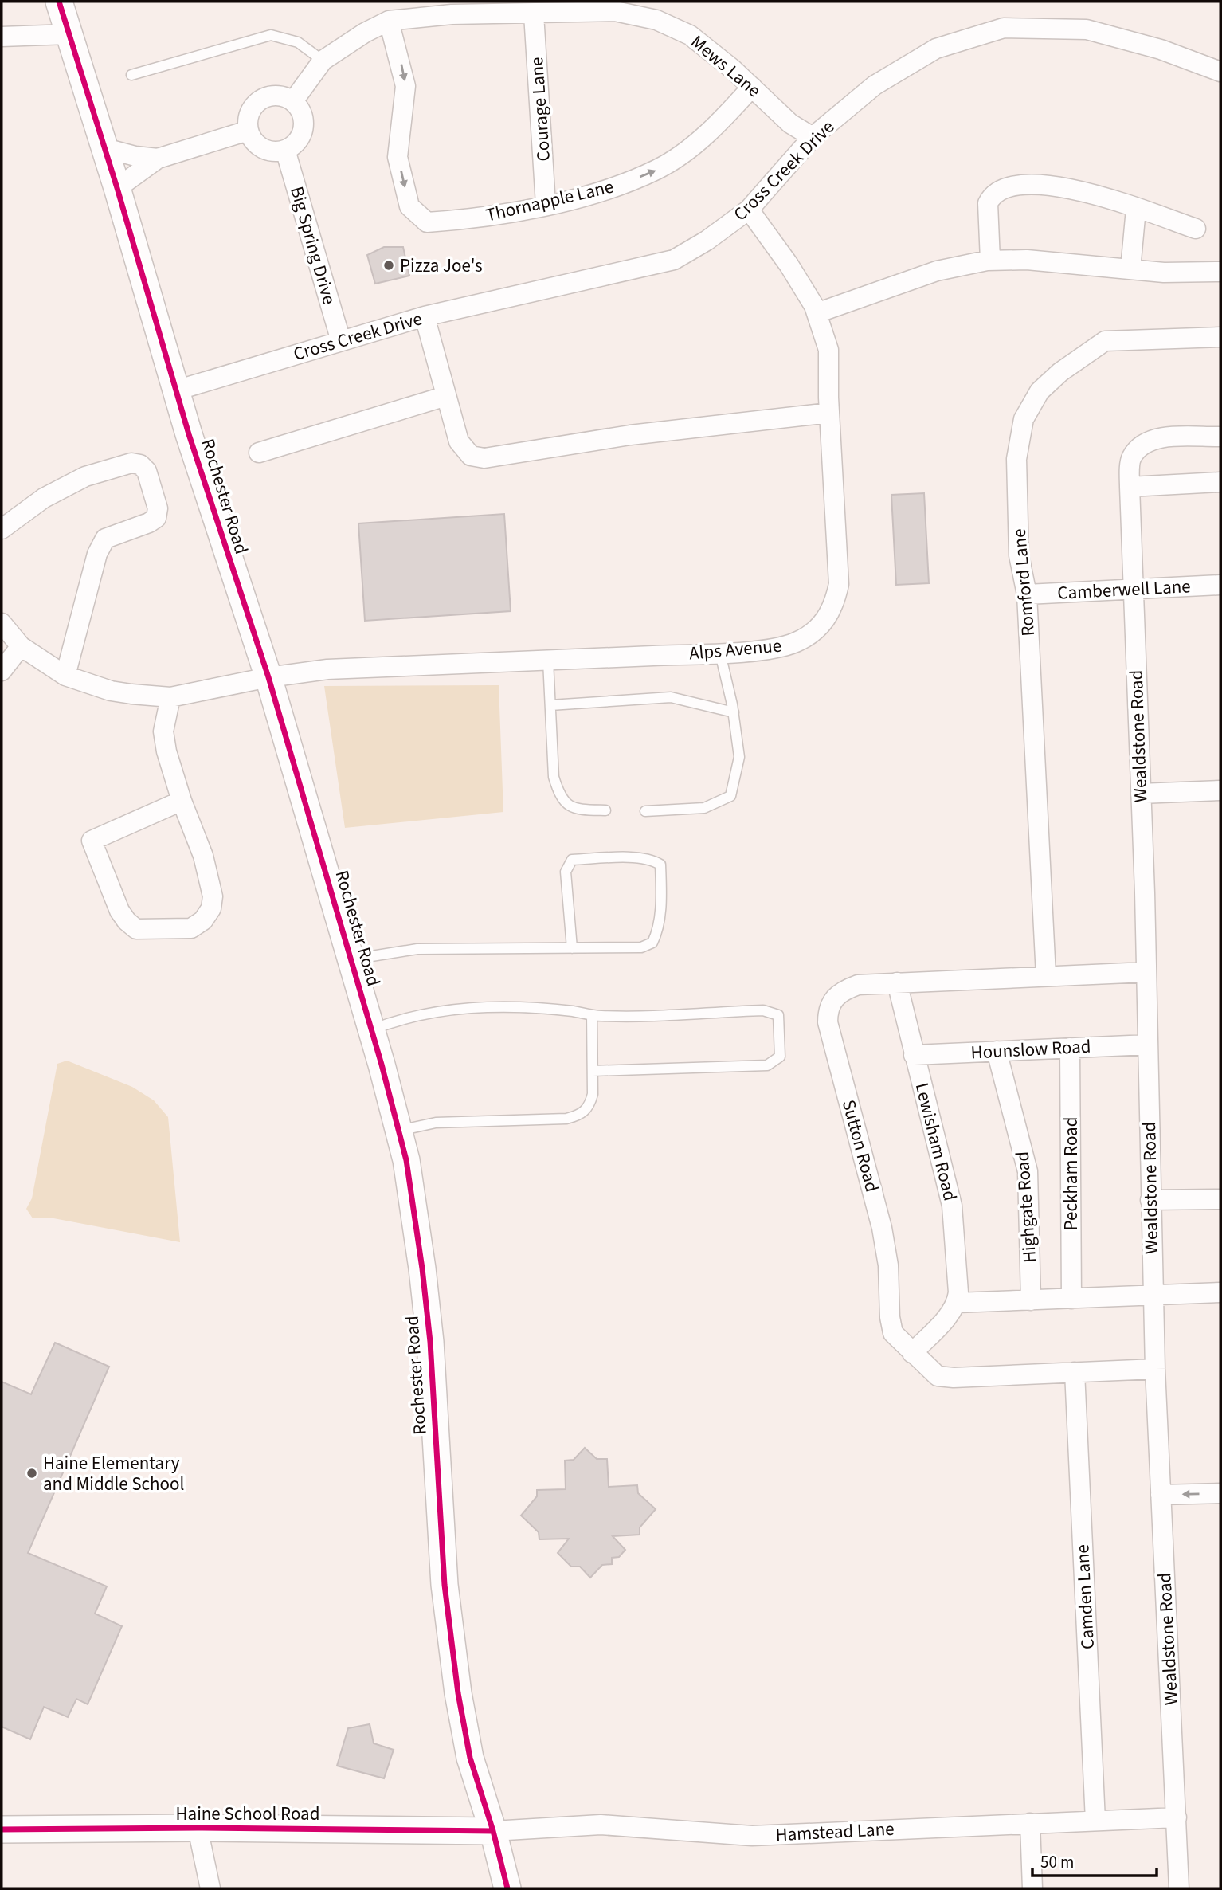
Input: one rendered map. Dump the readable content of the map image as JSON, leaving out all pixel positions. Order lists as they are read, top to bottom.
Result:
{
  "streets": {
    "street": [
      "Mews Lane",
      "Courage Lane",
      "Cross Creek Drive",
      "Thornapple Lane",
      "Big Spring Drive",
      "Rochester Road",
      "Romford Lane",
      "Camberwell Lane",
      "Alps Avenue",
      "Wealdstone Road",
      "Hounslow Road",
      "Lewisham Road",
      "Sutton Road",
      "Peckham Road",
      "Highgate Road",
      "Camden Lane",
      "Haine School Road",
      "Hamstead Lane"
    ]
  },
  "crossings": [
    ["Mews Lane", "Courage Lane"],
    ["Mews Lane", "Cross Creek Drive"],
    ["Mews Lane", "Thornapple Lane"],
    ["Mews Lane", "Big Spring Drive"],
    ["Courage Lane", "Thornapple Lane"],
    ["Cross Creek Drive", "Big Spring Drive"],
    ["Cross Creek Drive", "Rochester Road"],
    ["Cross Creek Drive", "Alps Avenue"],
    ["Rochester Road", "Alps Avenue"],
    ["Rochester Road", "Haine School Road"],
    ["Rochester Road", "Hamstead Lane"],
    ["Romford Lane", "Camberwell Lane"],
    ["Romford Lane", "Sutton Road"],
    ["Camberwell Lane", "Wealdstone Road"],
    ["Wealdstone Road", "Hounslow Road"],
    ["Wealdstone Road", "Sutton Road"],
    ["Wealdstone Road", "Hamstead Lane"],
    ["Hounslow Road", "Lewisham Road"],
    ["Hounslow Road", "Peckham Road"],
    ["Hounslow Road", "Highgate Road"],
    ["Lewisham Road", "Sutton Road"],
    ["Sutton Road", "Camden Lane"],
    ["Camden Lane", "Hamstead Lane"],
    ["Haine School Road", "Hamstead Lane"]
  ],
  "places": ["Pizza Joe's", "Haine Elementary and Middle School"],
  "scale_bar": "50 m"
}
